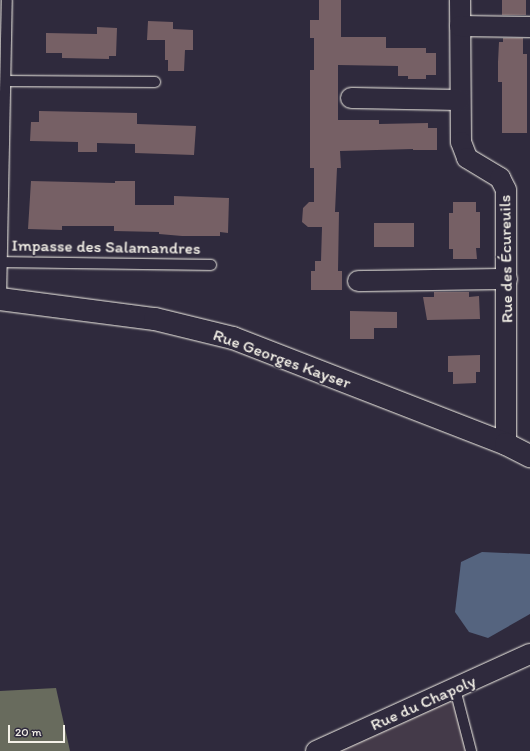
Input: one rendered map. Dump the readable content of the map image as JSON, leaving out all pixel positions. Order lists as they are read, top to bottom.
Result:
{
  "streets": {
    "street": ["Rue des Écureuils", "Rue Georges Kayser", "Rue du Chapoly"],
    "lane": ["Impasse des Salamandres"]
  },
  "crossings": [
    ["Rue des Écureuils", "Rue Georges Kayser"]
  ],
  "scale_bar": "20 m"
}
